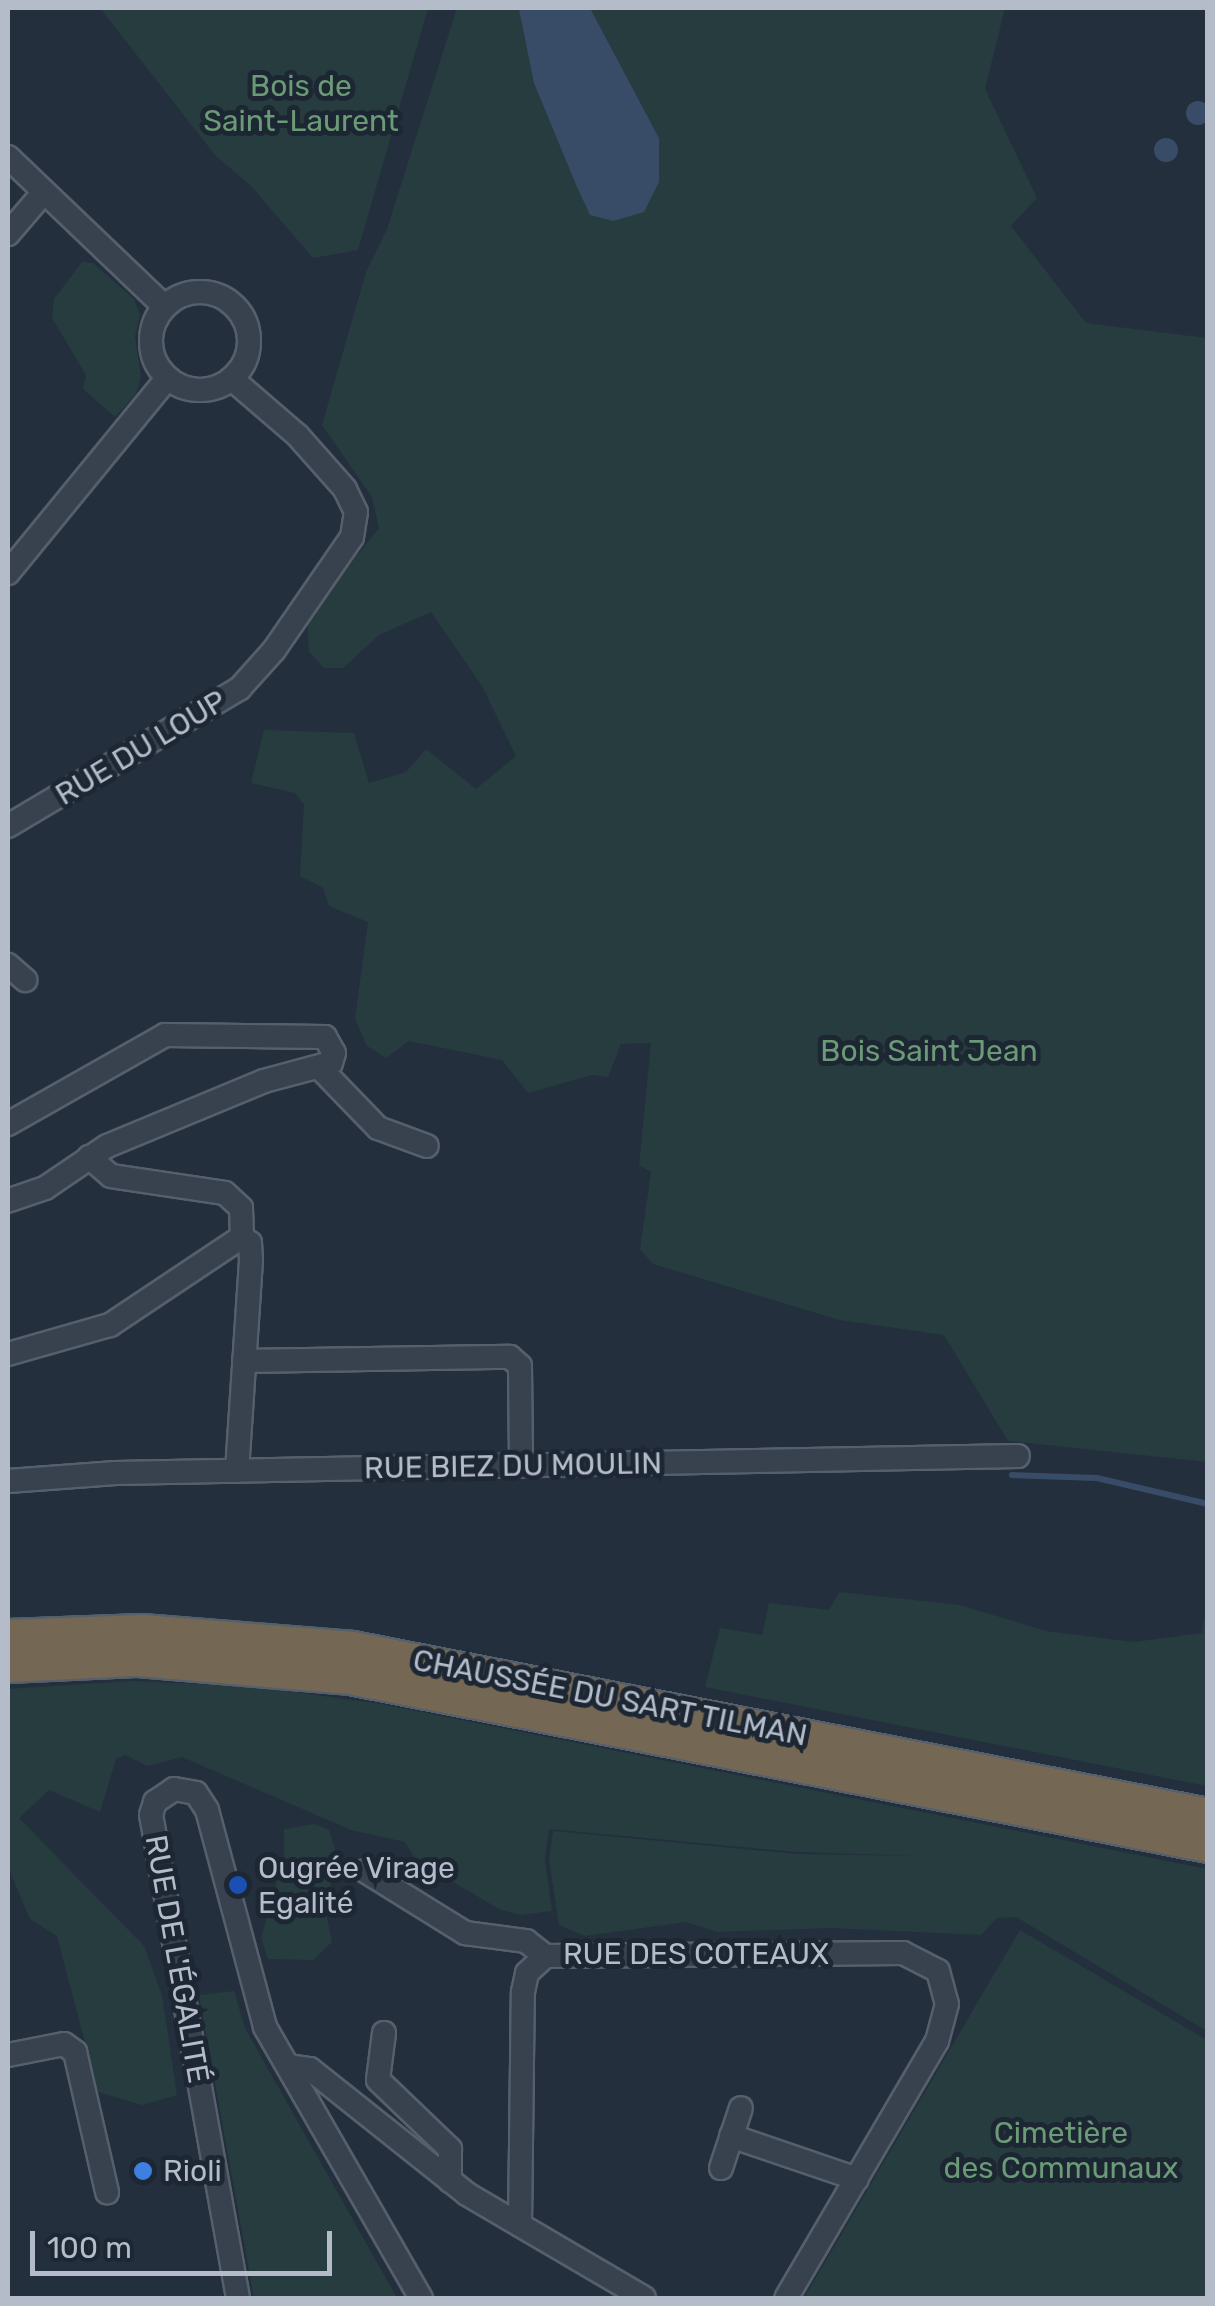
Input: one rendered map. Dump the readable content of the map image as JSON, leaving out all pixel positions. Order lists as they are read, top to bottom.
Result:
{
  "streets": {
    "highway": ["CHAUSSÉE DU SART TILMAN"],
    "street": [
      "RUE DU LOUP",
      "RUE BIEZ DU MOULIN",
      "RUE DES COTEAUX",
      "RUE DE L'ÉGALITÉ"
    ]
  },
  "parks": ["Bois de Saint-Laurent", "Bois Saint Jean", "Cimetière des Communaux"],
  "places": ["Ougrée Virage Egalité", "Rioli"],
  "scale_bar": "100 m"
}
